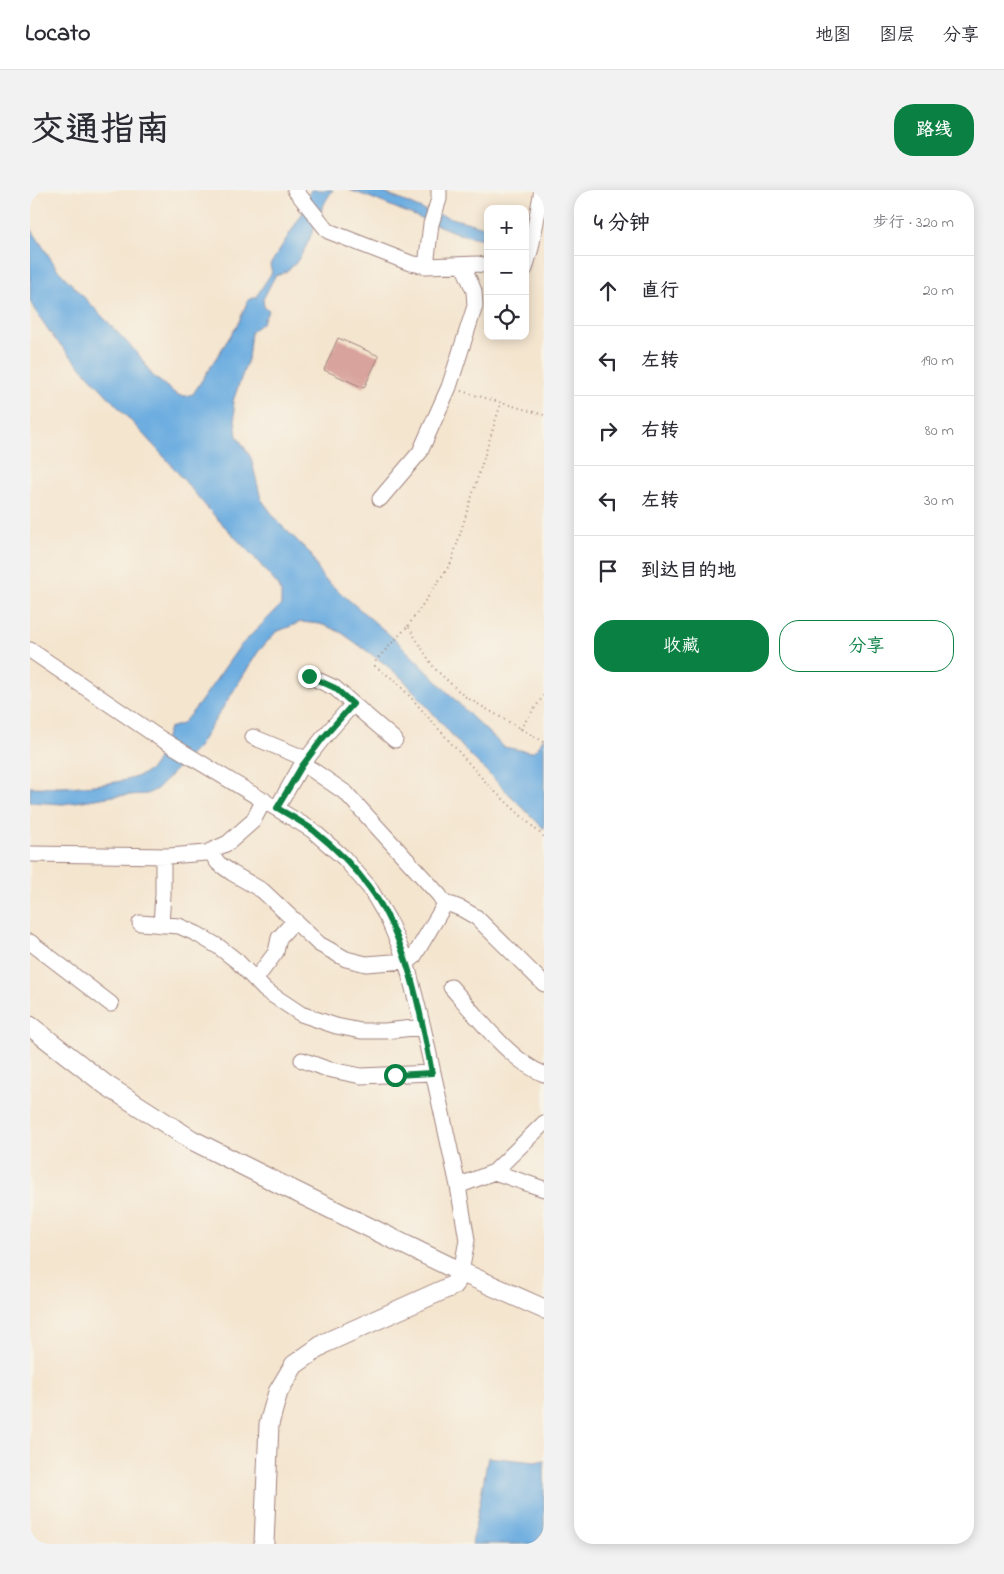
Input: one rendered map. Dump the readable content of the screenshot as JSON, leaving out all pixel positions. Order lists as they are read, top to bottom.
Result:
{
  "page": {
    "header": "Locato",
    "nav": ["地图", "图层", "分享"],
    "title": "交通指南",
    "buttons": [
      "路线",
      ["收藏", "分享"]
    ],
    "heading": ["4 分钟", "步行 · 320 m"],
    "map_buttons": ["+", "−"],
    "list": [
      ["直行", "20 m"],
      ["左转", "190 m"],
      ["右转", "80 m"],
      ["左转", "30 m"],
      "到达目的地"
    ]
  }
}
